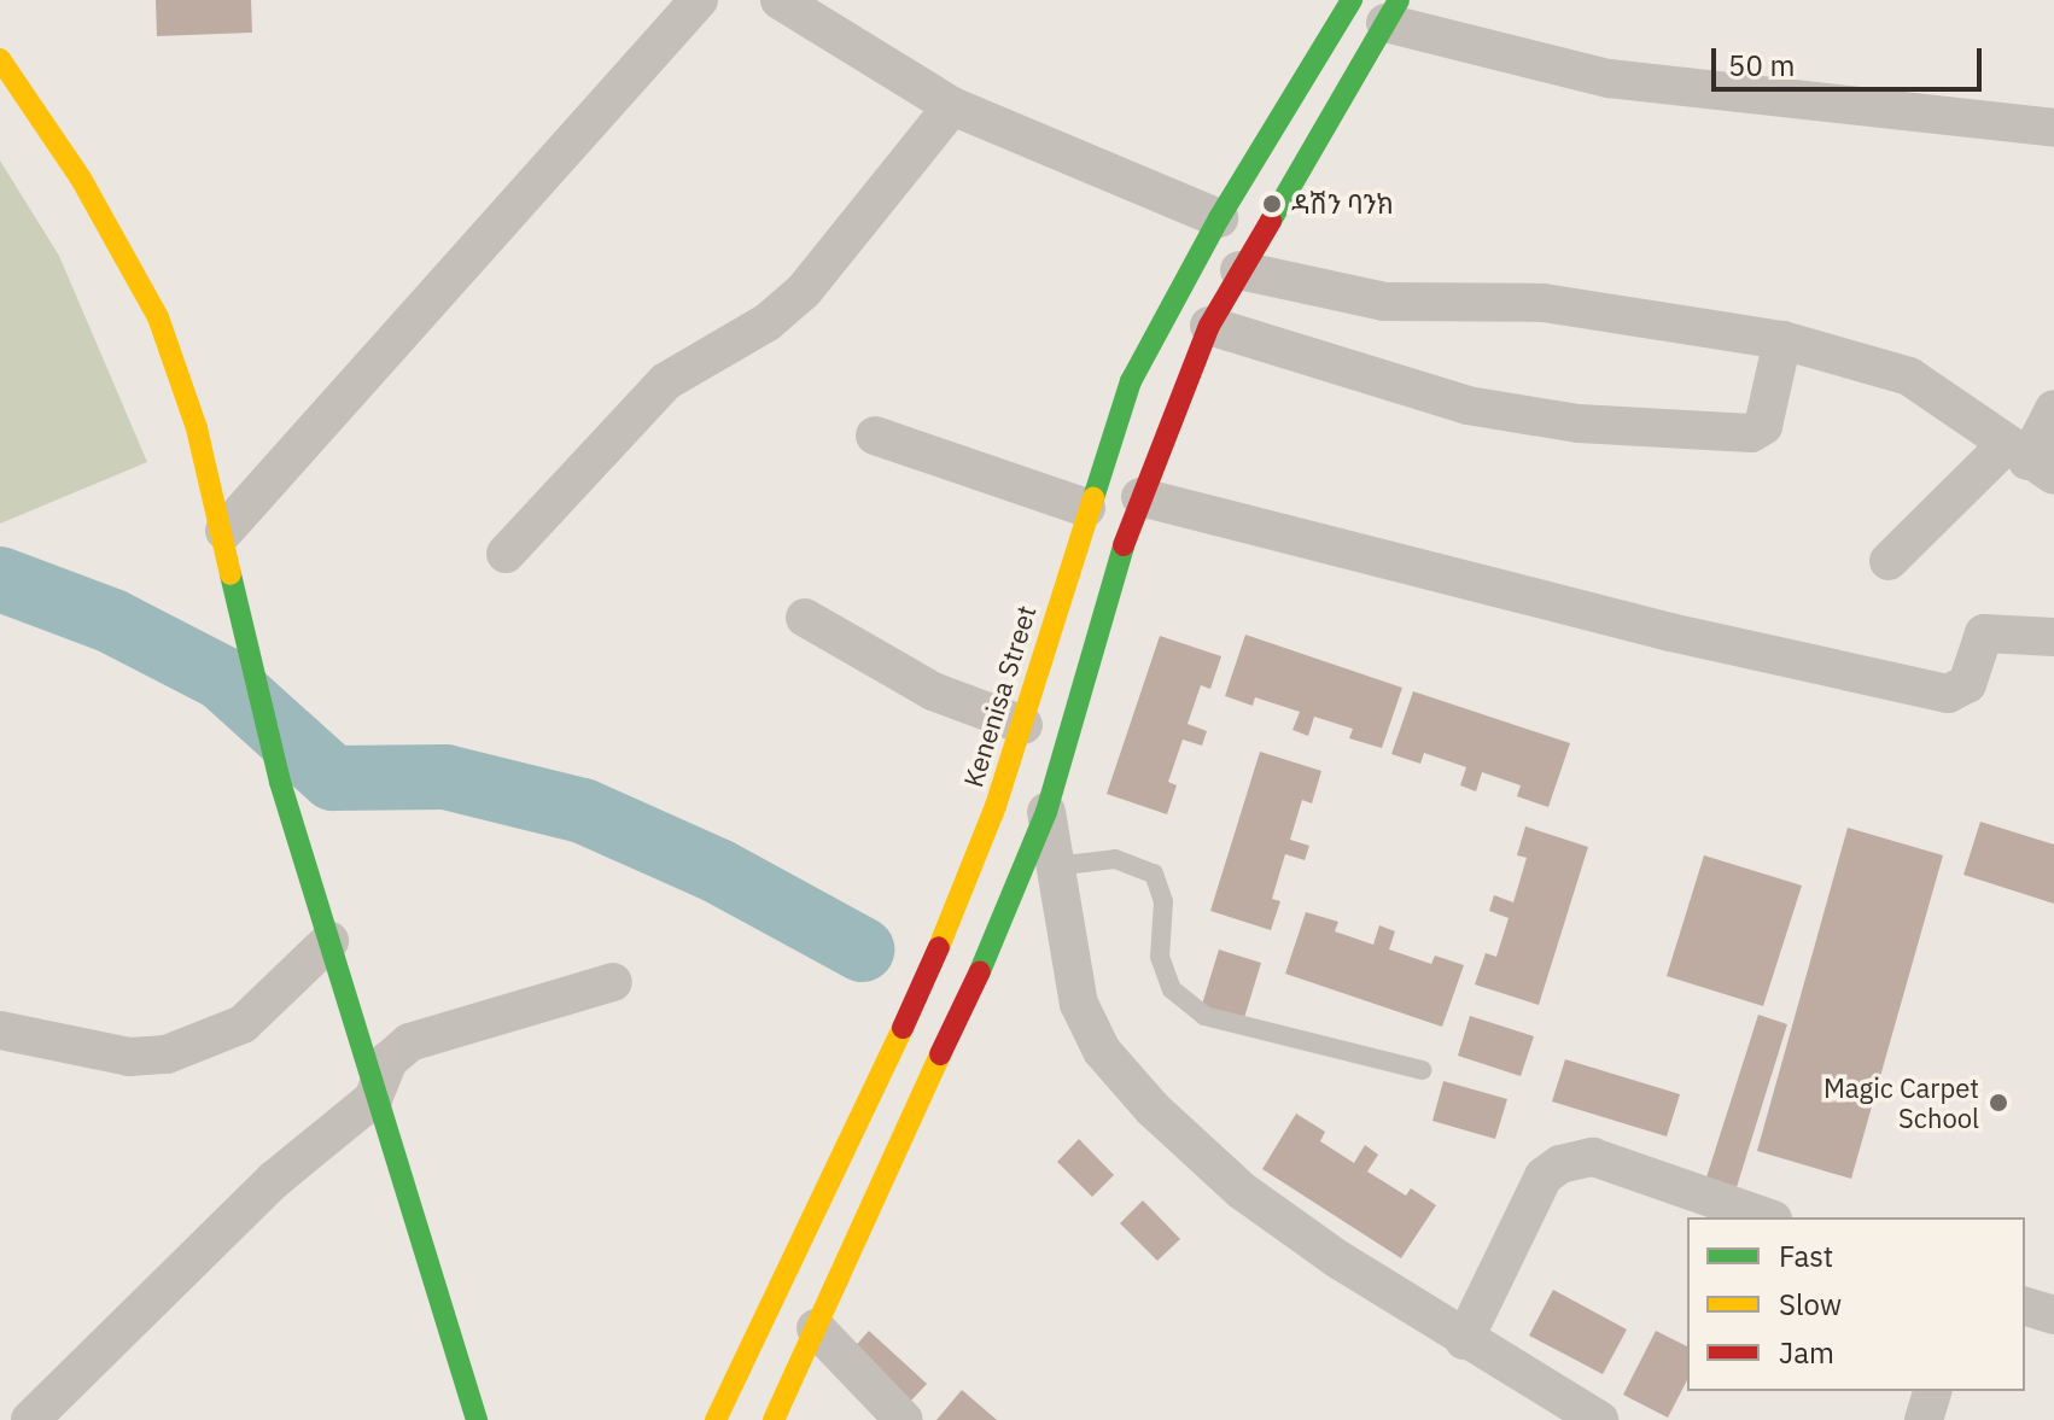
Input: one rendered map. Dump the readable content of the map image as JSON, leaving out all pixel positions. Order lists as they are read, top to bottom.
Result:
{
  "streets": {
    "main road": ["Kenenisa Street"]
  },
  "places": ["ዳሽን ባንክ", "Magic Carpet School"],
  "legend": ["Fast", "Slow", "Jam"],
  "scale_bar": "50 m"
}
